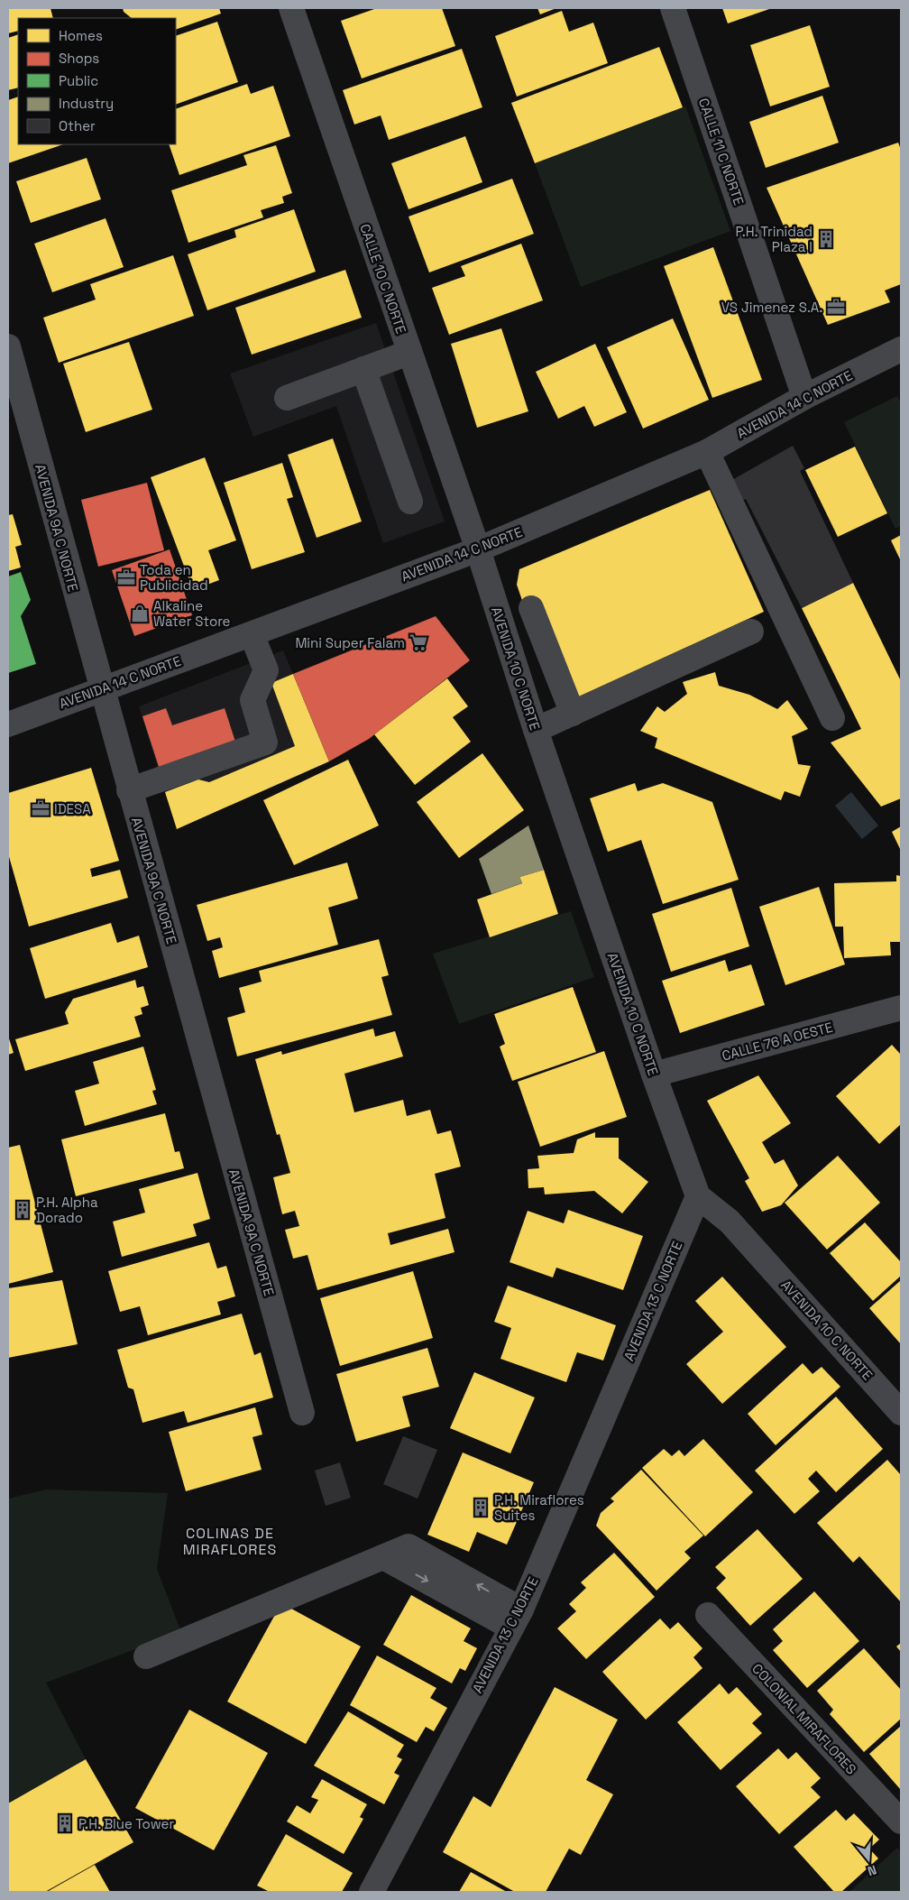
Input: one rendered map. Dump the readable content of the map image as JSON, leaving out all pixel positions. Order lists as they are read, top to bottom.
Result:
{
  "streets": {
    "street": [
      "CALLE 11 C NORTE",
      "CALLE 10 C NORTE",
      "AVENIDA 14 C NORTE",
      "AVENIDA 9A C NORTE",
      "AVENIDA 10 C NORTE",
      "CALLE 76 A OESTE",
      "AVENIDA 13 C NORTE",
      "COLONIAL MIRAFLORES"
    ]
  },
  "crossings": [
    ["CALLE 11 C NORTE", "AVENIDA 14 C NORTE"],
    ["CALLE 10 C NORTE", "AVENIDA 14 C NORTE"],
    ["CALLE 10 C NORTE", "AVENIDA 10 C NORTE"],
    ["AVENIDA 14 C NORTE", "AVENIDA 9A C NORTE"],
    ["AVENIDA 14 C NORTE", "AVENIDA 10 C NORTE"],
    ["AVENIDA 10 C NORTE", "CALLE 76 A OESTE"],
    ["AVENIDA 10 C NORTE", "AVENIDA 13 C NORTE"]
  ],
  "districts": ["COLINAS DE MIRAFLORES"],
  "places": {
    "building": [
      "P.H. Trinidad Plaza I",
      "P.H. Alpha Dorado",
      "P.H. Miraflores Suites",
      "P.H. Blue Tower"
    ],
    "office": ["VS Jimenez S.A.", "Toda en Publicidad", "IDESA"],
    "shop": ["Alkaline Water Store"],
    "supermarket": ["Mini Super Falam"]
  },
  "legend": [
    "Homes",
    "Shops",
    "Public",
    "Industry",
    "Other"
  ],
  "north": "bottom"
}
